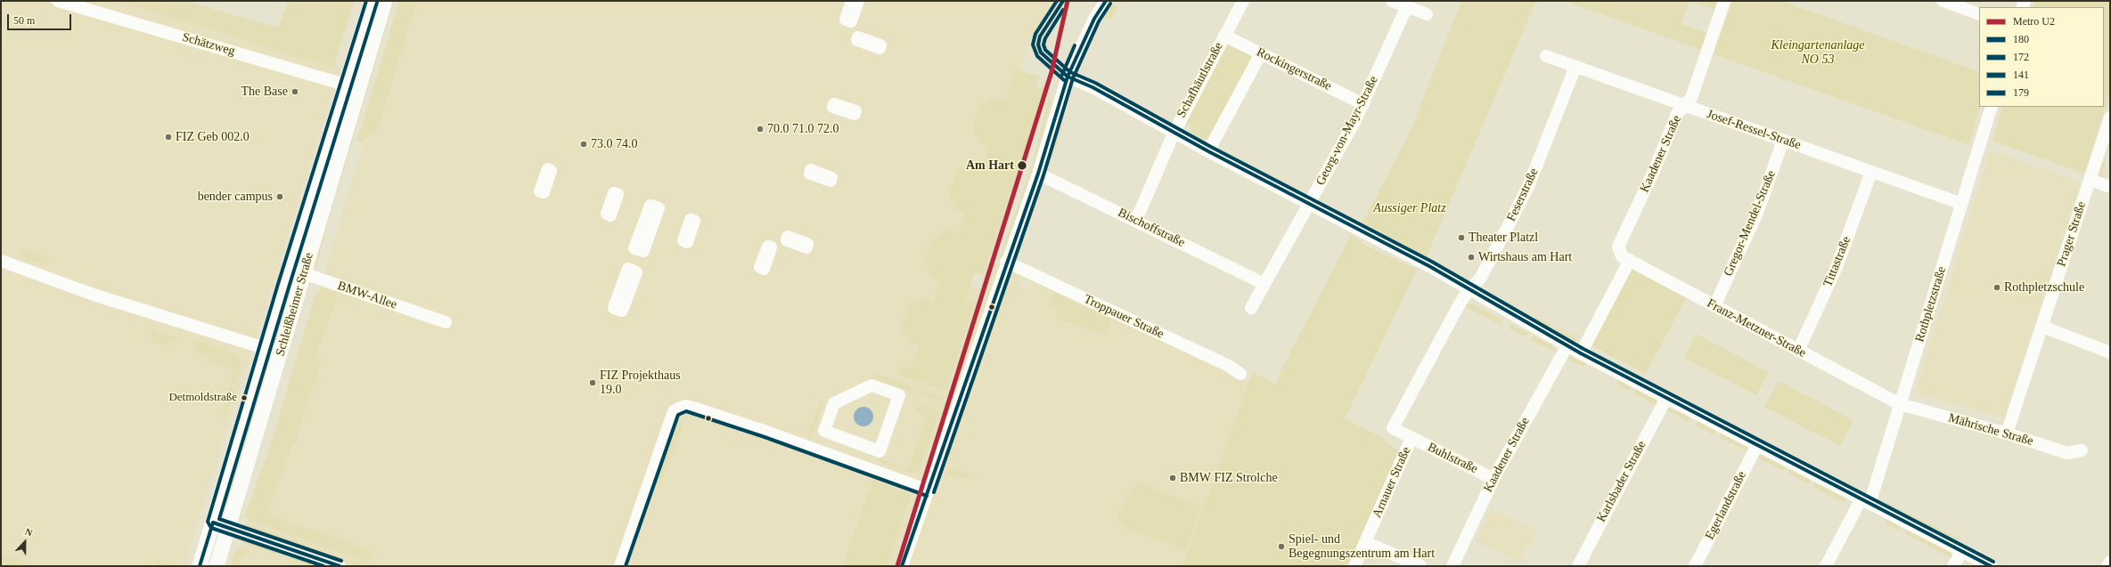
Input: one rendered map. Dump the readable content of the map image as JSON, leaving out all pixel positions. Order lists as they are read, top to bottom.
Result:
{
  "streets": {
    "main road": ["Schleißheimer Straße"],
    "street": [
      "Schätzweg",
      "Rockingerstraße",
      "Schafhäutlstraße",
      "Josef-Ressel-Straße",
      "Georg-von-Mayr-Straße",
      "Kaadener Straße",
      "Feserstraße",
      "Gregor-Mendel-Straße",
      "Bischoffstraße",
      "Prager Straße",
      "Tittastraße",
      "BMW-Allee",
      "Rothpletzstraße",
      "Troppauer Straße",
      "Franz-Metzner-Straße",
      "Mährische Straße",
      "Buhlstraße",
      "Karlsbader Straße",
      "Arnauer Straße",
      "Egerlandstraße"
    ]
  },
  "crossings": [
    ["Schätzweg", "Schleißheimer Straße"],
    ["Rockingerstraße", "Schafhäutlstraße"],
    ["Rockingerstraße", "Georg-von-Mayr-Straße"],
    ["Schafhäutlstraße", "Bischoffstraße"],
    ["Josef-Ressel-Straße", "Kaadener Straße"],
    ["Josef-Ressel-Straße", "Feserstraße"],
    ["Josef-Ressel-Straße", "Gregor-Mendel-Straße"],
    ["Josef-Ressel-Straße", "Tittastraße"],
    ["Josef-Ressel-Straße", "Rothpletzstraße"],
    ["Georg-von-Mayr-Straße", "Bischoffstraße"],
    ["Kaadener Straße", "Franz-Metzner-Straße"],
    ["Kaadener Straße", "Buhlstraße"],
    ["Feserstraße", "Buhlstraße"],
    ["Gregor-Mendel-Straße", "Franz-Metzner-Straße"],
    ["Prager Straße", "Mährische Straße"],
    ["Tittastraße", "Franz-Metzner-Straße"],
    ["BMW-Allee", "Schleißheimer Straße"],
    ["Rothpletzstraße", "Franz-Metzner-Straße"],
    ["Rothpletzstraße", "Mährische Straße"],
    ["Franz-Metzner-Straße", "Mährische Straße"],
    ["Buhlstraße", "Arnauer Straße"]
  ],
  "parks": ["Kleingartenanlage NO 53", "Aussiger Platz"],
  "places": [
    "The Base",
    "70.0 71.0 72.0",
    "FIZ Geb 002.0",
    "73.0 74.0",
    "Am Hart",
    "bender campus",
    "Theater Platzl",
    "Wirtshaus am Hart",
    "Rothpletzschule",
    "FIZ Projekthaus 19.0",
    "Detmoldstraße",
    "BMW FIZ Strolche",
    "Spiel- und Begegnungszentrum am Hart"
  ],
  "lines": [
    "metro line U2",
    "transit line 180",
    "transit line 172",
    "transit line 179",
    "transit line 141"
  ],
  "legend": [
    "Metro U2",
    "180",
    "172",
    "141",
    "179"
  ],
  "scale_bar": "50 m",
  "north": "top"
}
